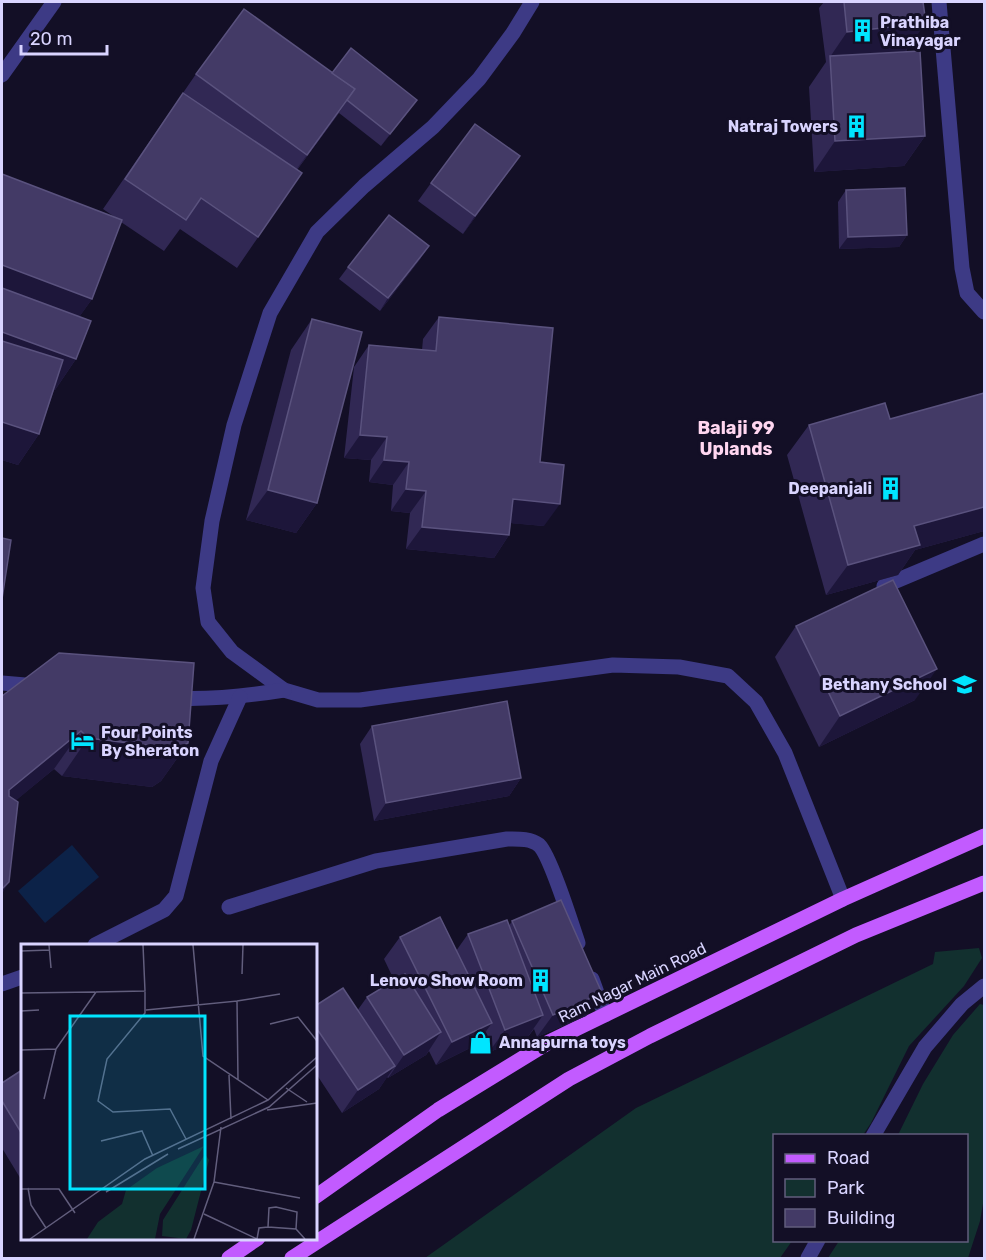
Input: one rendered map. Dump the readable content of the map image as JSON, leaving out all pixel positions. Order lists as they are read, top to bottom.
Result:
{
  "streets": {
    "main road": ["Ram Nagar Main Road"]
  },
  "districts": ["Balaji 99 Uplands"],
  "places": {
    "building": [
      "Prathiba Vinayagar",
      "Natraj Towers",
      "Deepanjali",
      "Lenovo Show Room"
    ],
    "school or university": ["Bethany School"],
    "hotel": ["Four Points By Sheraton"],
    "shop": ["Annapurna toys"]
  },
  "legend": ["Road", "Park", "Building"],
  "scale_bar": "20 m"
}
